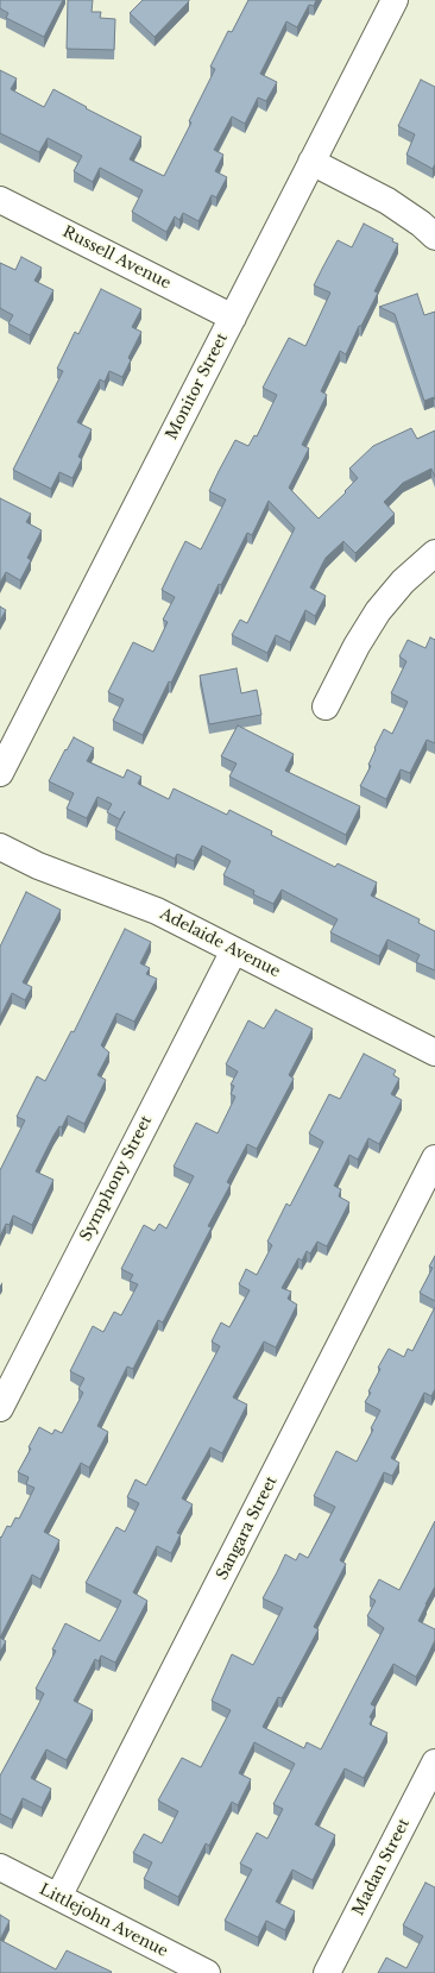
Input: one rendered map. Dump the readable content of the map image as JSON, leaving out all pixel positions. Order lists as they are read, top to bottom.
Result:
{
  "streets": {
    "street": [
      "Russell Avenue",
      "Monitor Street",
      "Adelaide Avenue",
      "Symphony Street",
      "Sangara Street",
      "Madan Street",
      "Littlejohn Avenue"
    ]
  },
  "crossings": [
    ["Russell Avenue", "Monitor Street"],
    ["Adelaide Avenue", "Symphony Street"],
    ["Sangara Street", "Littlejohn Avenue"]
  ]
}
